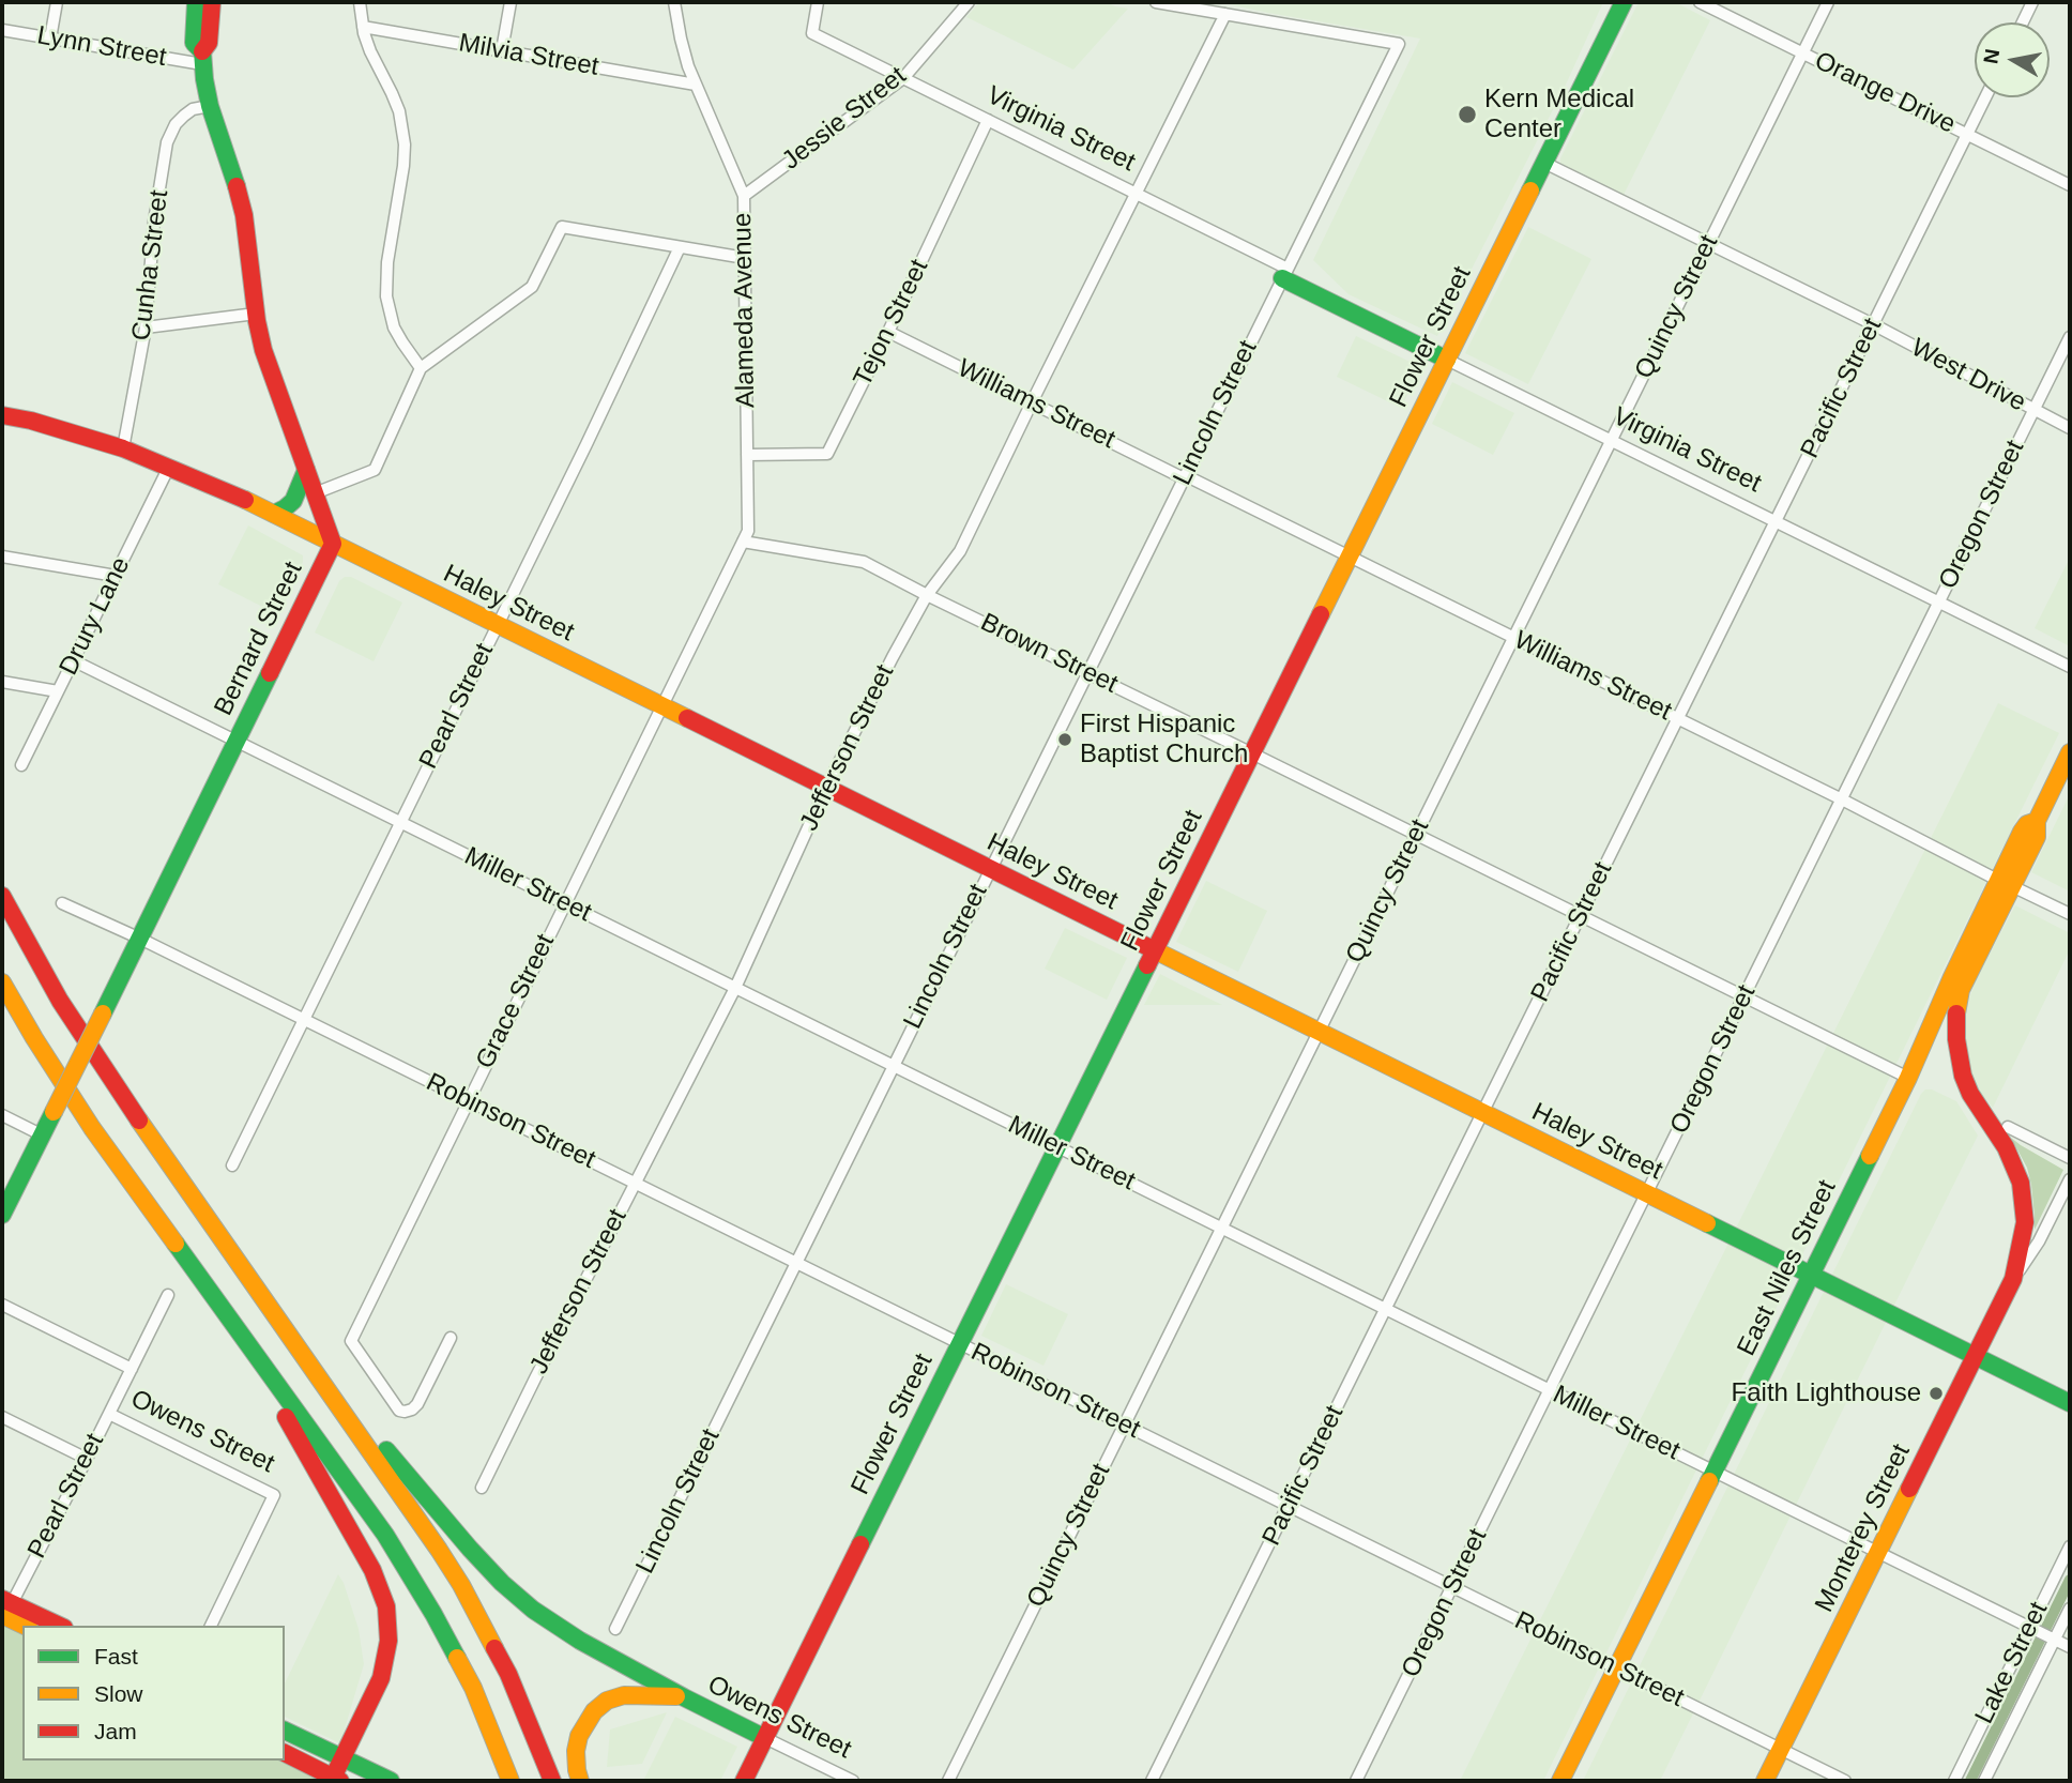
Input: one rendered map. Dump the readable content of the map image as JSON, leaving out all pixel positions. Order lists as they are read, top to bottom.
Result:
{
  "streets": {
    "main road": [
      "Virginia Street",
      "Flower Street",
      "Haley Street",
      "Bernard Street",
      "East Niles Street",
      "Owens Street",
      "Monterey Street"
    ],
    "street": [
      "Lynn Street",
      "Milvia Street",
      "Orange Drive",
      "Jessie Street",
      "Cunha Street",
      "Quincy Street",
      "Alameda Avenue",
      "Tejon Street",
      "West Drive",
      "Pacific Street",
      "Williams Street",
      "Lincoln Street",
      "Oregon Street",
      "Drury Lane",
      "Brown Street",
      "Pearl Street",
      "Jefferson Street",
      "Miller Street",
      "Grace Street",
      "Robinson Street",
      "Lake Street"
    ]
  },
  "crossings": [
    ["Lynn Street", "Bernard Street"],
    ["Milvia Street", "Alameda Avenue"],
    ["Orange Drive", "Quincy Street"],
    ["Orange Drive", "Pacific Street"],
    ["Jessie Street", "Virginia Street"],
    ["Jessie Street", "Alameda Avenue"],
    ["Virginia Street", "Quincy Street"],
    ["Virginia Street", "Tejon Street"],
    ["Virginia Street", "Flower Street"],
    ["Virginia Street", "Pacific Street"],
    ["Virginia Street", "Lincoln Street"],
    ["Virginia Street", "Oregon Street"],
    ["Virginia Street", "Jefferson Street"],
    ["Cunha Street", "Haley Street"],
    ["Cunha Street", "Bernard Street"],
    ["Quincy Street", "West Drive"],
    ["Quincy Street", "Williams Street"],
    ["Quincy Street", "Haley Street"],
    ["Quincy Street", "Brown Street"],
    ["Quincy Street", "Miller Street"],
    ["Quincy Street", "Robinson Street"],
    ["Alameda Avenue", "Tejon Street"],
    ["Alameda Avenue", "Brown Street"],
    ["Alameda Avenue", "Grace Street"],
    ["Tejon Street", "Williams Street"],
    ["Flower Street", "West Drive"],
    ["Flower Street", "Williams Street"],
    ["Flower Street", "Haley Street"],
    ["Flower Street", "Brown Street"],
    ["Flower Street", "Miller Street"],
    ["Flower Street", "Robinson Street"],
    ["Flower Street", "Owens Street"],
    ["West Drive", "Pacific Street"],
    ["West Drive", "Oregon Street"],
    ["Pacific Street", "Williams Street"],
    ["Pacific Street", "Haley Street"],
    ["Pacific Street", "Brown Street"],
    ["Pacific Street", "Miller Street"],
    ["Pacific Street", "Robinson Street"],
    ["Williams Street", "Lincoln Street"],
    ["Williams Street", "Oregon Street"],
    ["Williams Street", "Jefferson Street"],
    ["Williams Street", "East Niles Street"],
    ["Lincoln Street", "Haley Street"],
    ["Lincoln Street", "Brown Street"],
    ["Lincoln Street", "Jefferson Street"],
    ["Lincoln Street", "Miller Street"],
    ["Lincoln Street", "Robinson Street"],
    ["Oregon Street", "Haley Street"],
    ["Oregon Street", "Brown Street"],
    ["Oregon Street", "Miller Street"],
    ["Oregon Street", "Robinson Street"],
    ["Haley Street", "Drury Lane"],
    ["Haley Street", "Bernard Street"],
    ["Haley Street", "Pearl Street"],
    ["Haley Street", "Jefferson Street"],
    ["Haley Street", "Grace Street"],
    ["Haley Street", "East Niles Street"],
    ["Haley Street", "Monterey Street"],
    ["Drury Lane", "Miller Street"],
    ["Bernard Street", "Miller Street"],
    ["Bernard Street", "Robinson Street"],
    ["Brown Street", "Jefferson Street"],
    ["Brown Street", "Grace Street"],
    ["Brown Street", "East Niles Street"],
    ["Pearl Street", "Miller Street"],
    ["Pearl Street", "Robinson Street"],
    ["Pearl Street", "Owens Street"],
    ["Jefferson Street", "Miller Street"],
    ["Jefferson Street", "Robinson Street"],
    ["Miller Street", "Grace Street"],
    ["Miller Street", "East Niles Street"],
    ["Miller Street", "Monterey Street"],
    ["Miller Street", "Lake Street"],
    ["Grace Street", "Robinson Street"],
    ["Robinson Street", "East Niles Street"],
    ["Robinson Street", "Monterey Street"],
    ["East Niles Street", "Monterey Street"]
  ],
  "places": ["Kern Medical Center", "First Hispanic Baptist Church", "Faith Lighthouse"],
  "legend": ["Fast", "Slow", "Jam"],
  "north": "left"
}
